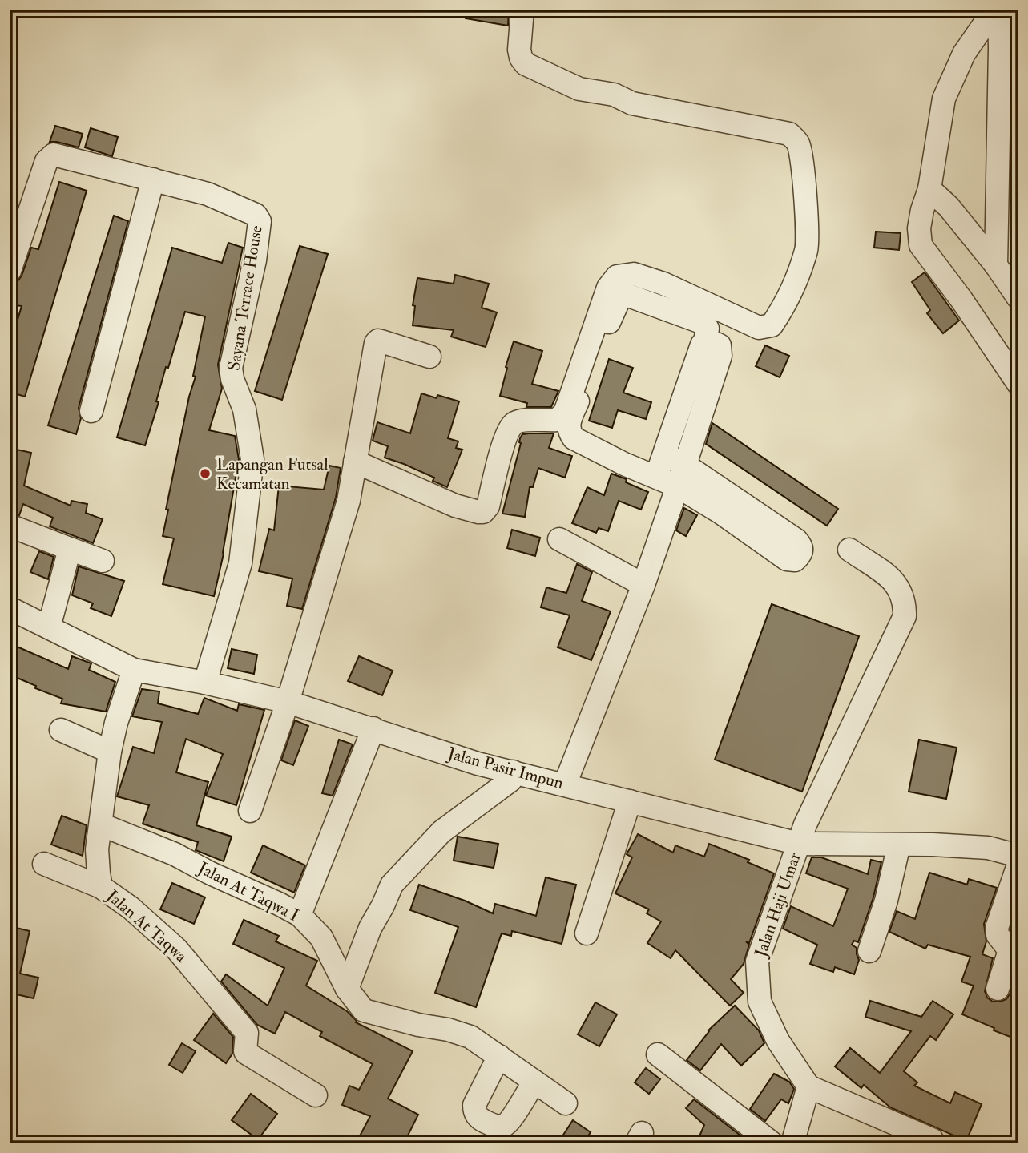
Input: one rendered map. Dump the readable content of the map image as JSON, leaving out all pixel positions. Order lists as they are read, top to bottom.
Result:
{
  "streets": {
    "street": [
      "Sayana Terrace House",
      "Jalan Pasir Impun",
      "Jalan At Taqwa I",
      "Jalan Haji Umar",
      "Jalan At Taqwa"
    ]
  },
  "crossings": [
    ["Sayana Terrace House", "Jalan Pasir Impun"],
    ["Jalan Pasir Impun", "Jalan Haji Umar"],
    ["Jalan Pasir Impun", "Jalan At Taqwa"],
    ["Jalan At Taqwa I", "Jalan At Taqwa"]
  ],
  "places": ["Lapangan Futsal Kecamatan"]
}
